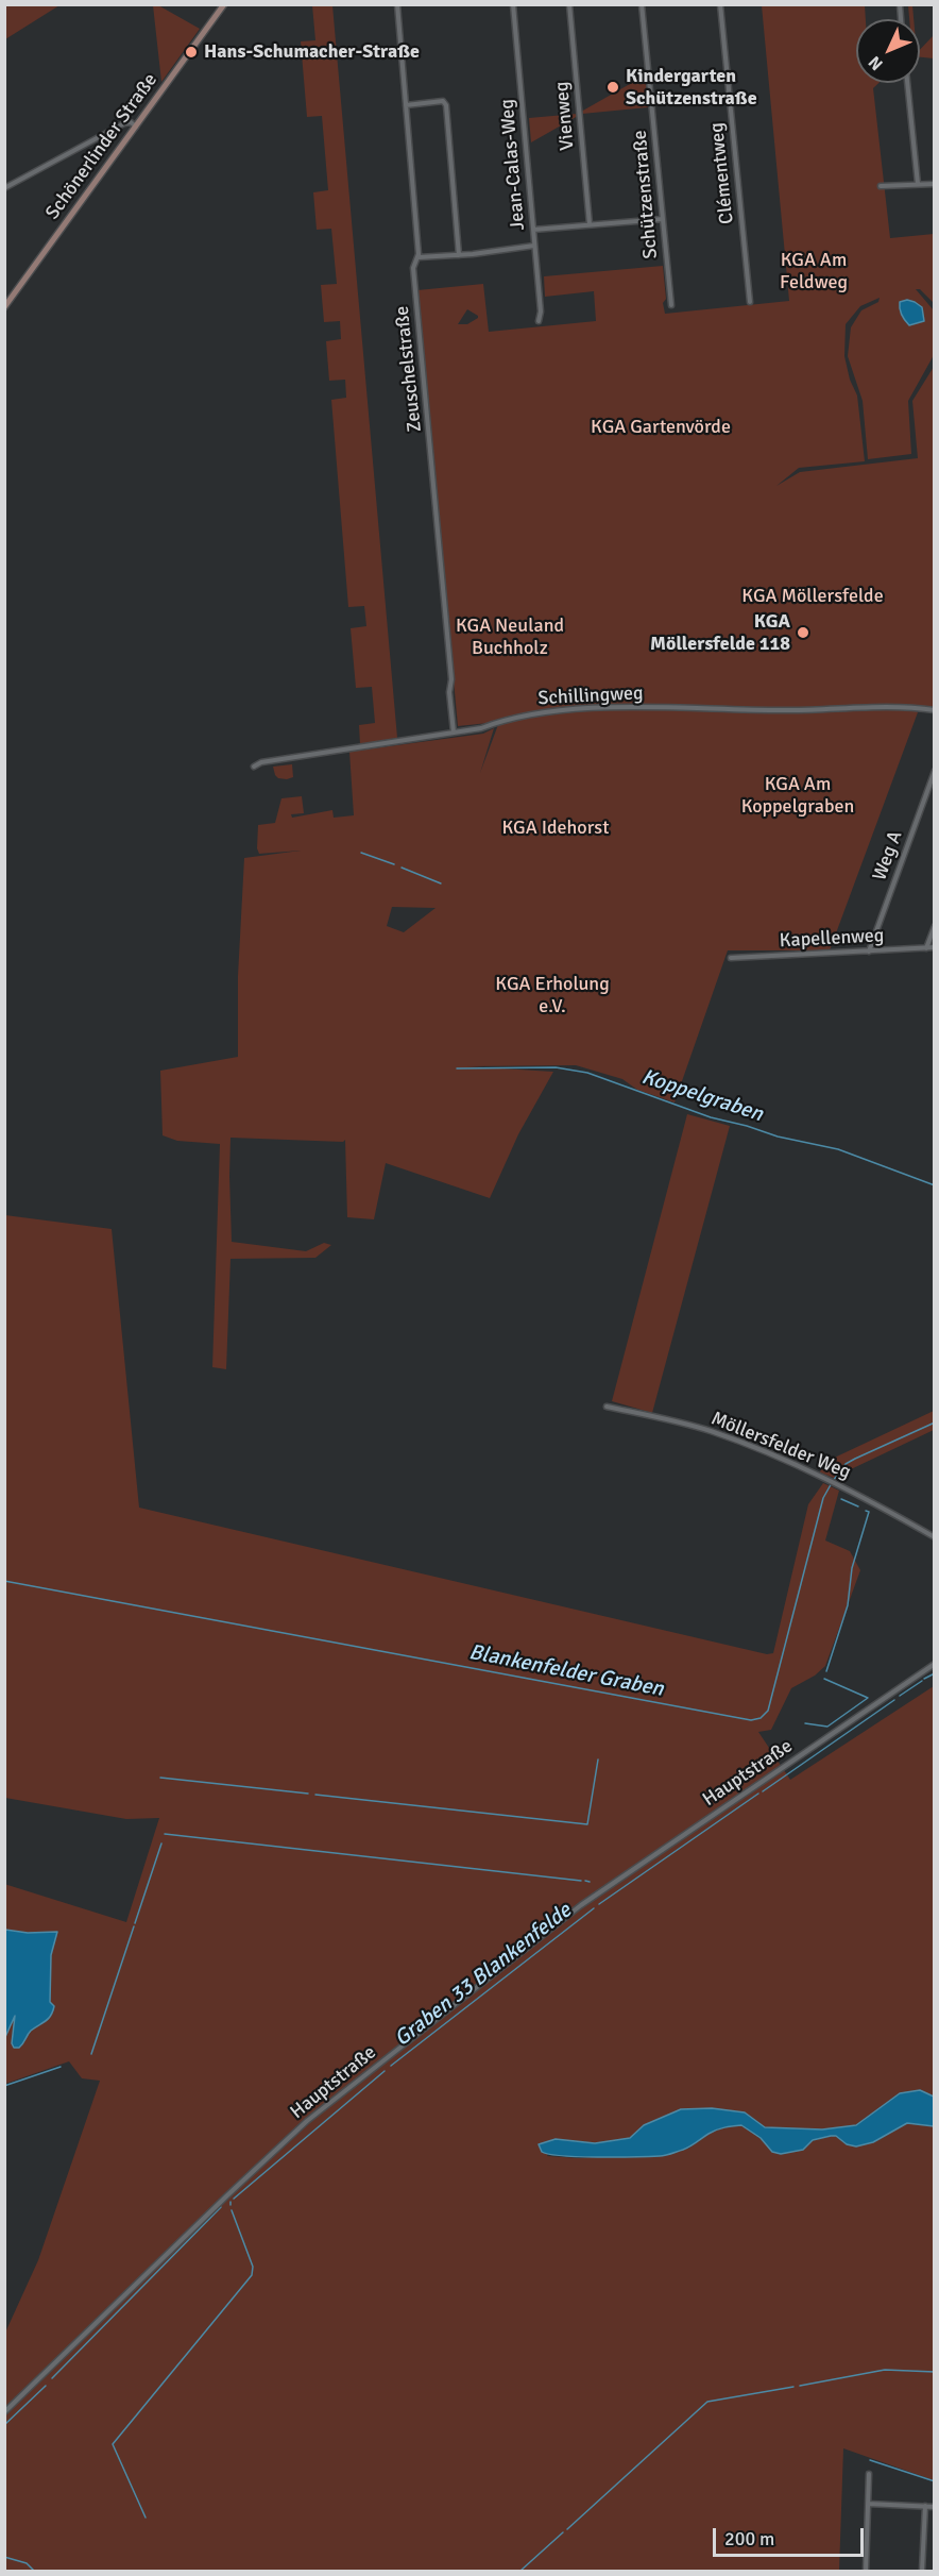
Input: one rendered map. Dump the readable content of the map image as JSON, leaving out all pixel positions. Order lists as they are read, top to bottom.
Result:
{
  "streets": {
    "main road": ["Schönerlinder Straße"],
    "street": [
      "Vienweg",
      "Jean-Calas-Weg",
      "Clémentweg",
      "Schützenstraße",
      "Zeuschelstraße",
      "Schillingweg",
      "Weg A",
      "Kapellenweg",
      "Möllersfelder Weg",
      "Hauptstraße"
    ]
  },
  "crossings": [
    ["Zeuschelstraße", "Schillingweg"],
    ["Weg A", "Kapellenweg"]
  ],
  "water": ["Koppelgraben", "Blankenfelder Graben", "Graben 33 Blankenfelde"],
  "parks": [
    "KGA Am Feldweg",
    "KGA Gartenvörde",
    "KGA Möllersfelde",
    "KGA Neuland Buchholz",
    "KGA Am Koppelgraben",
    "KGA Idehorst",
    "KGA Erholung e.V."
  ],
  "places": ["Hans-Schumacher-Straße", "Kindergarten Schützenstraße", "KGA Möllersfelde 118"],
  "scale_bar": "200 m",
  "north": "bottom left"
}
